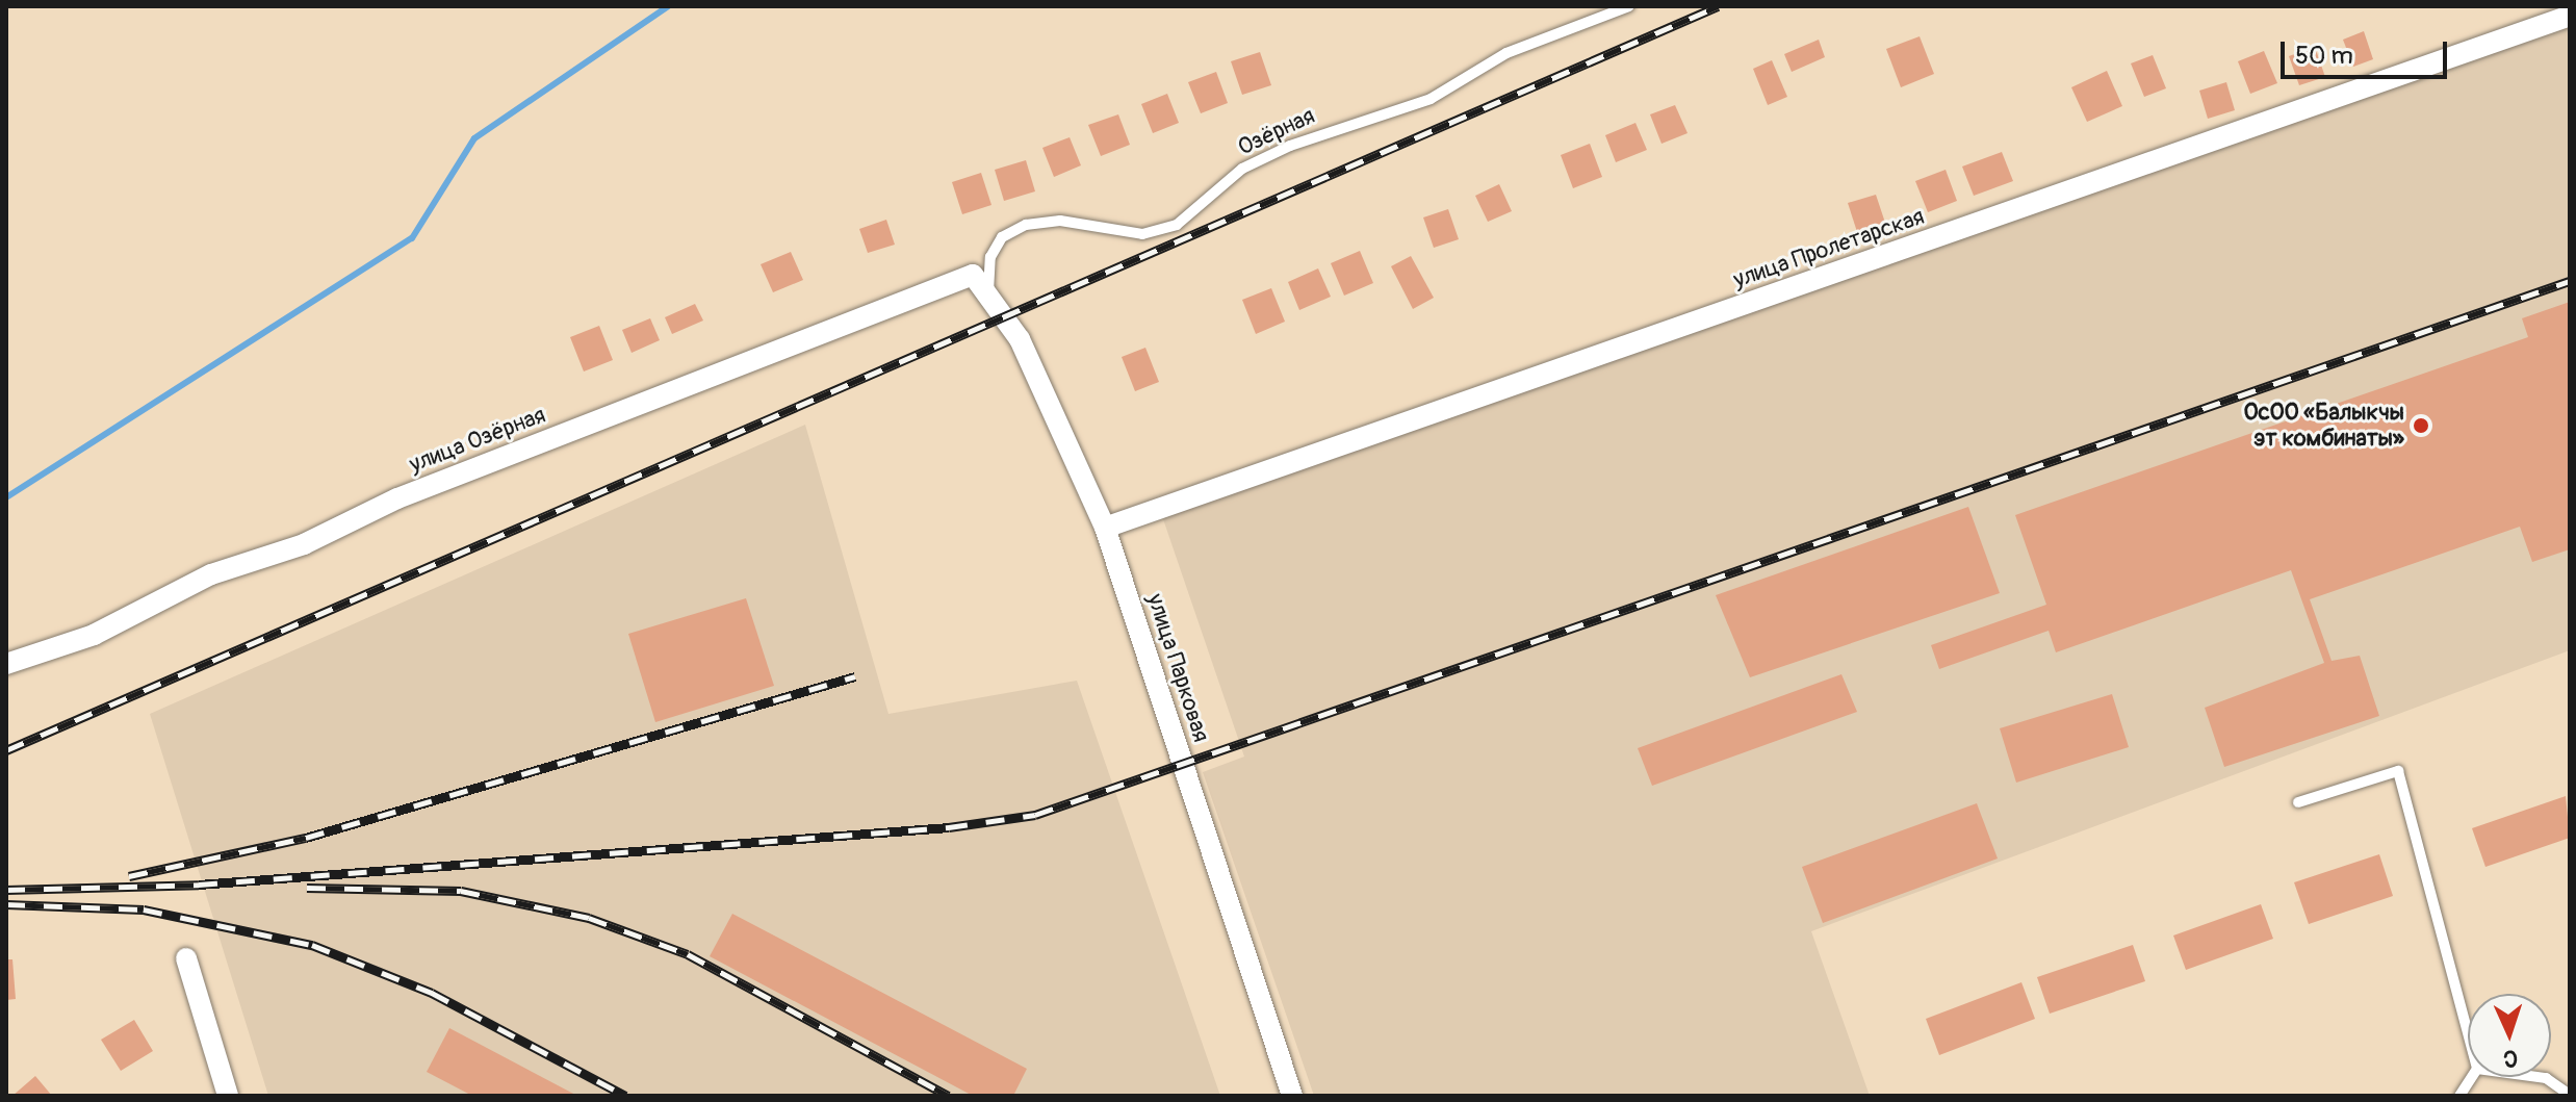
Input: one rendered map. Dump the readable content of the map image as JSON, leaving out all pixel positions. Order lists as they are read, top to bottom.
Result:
{
  "streets": {
    "street": ["улица Пролетарская", "улица Озёрная", "улица Парковая"],
    "lane": ["Озёрная"]
  },
  "crossings": [
    ["Озёрная", "улица Парковая"],
    ["улица Пролетарская", "улица Парковая"],
    ["улица Озёрная", "улица Парковая"]
  ],
  "places": ["ОсОО «Балыкчы эт комбинаты»"],
  "scale_bar": "50 m",
  "north": "bottom"
}
